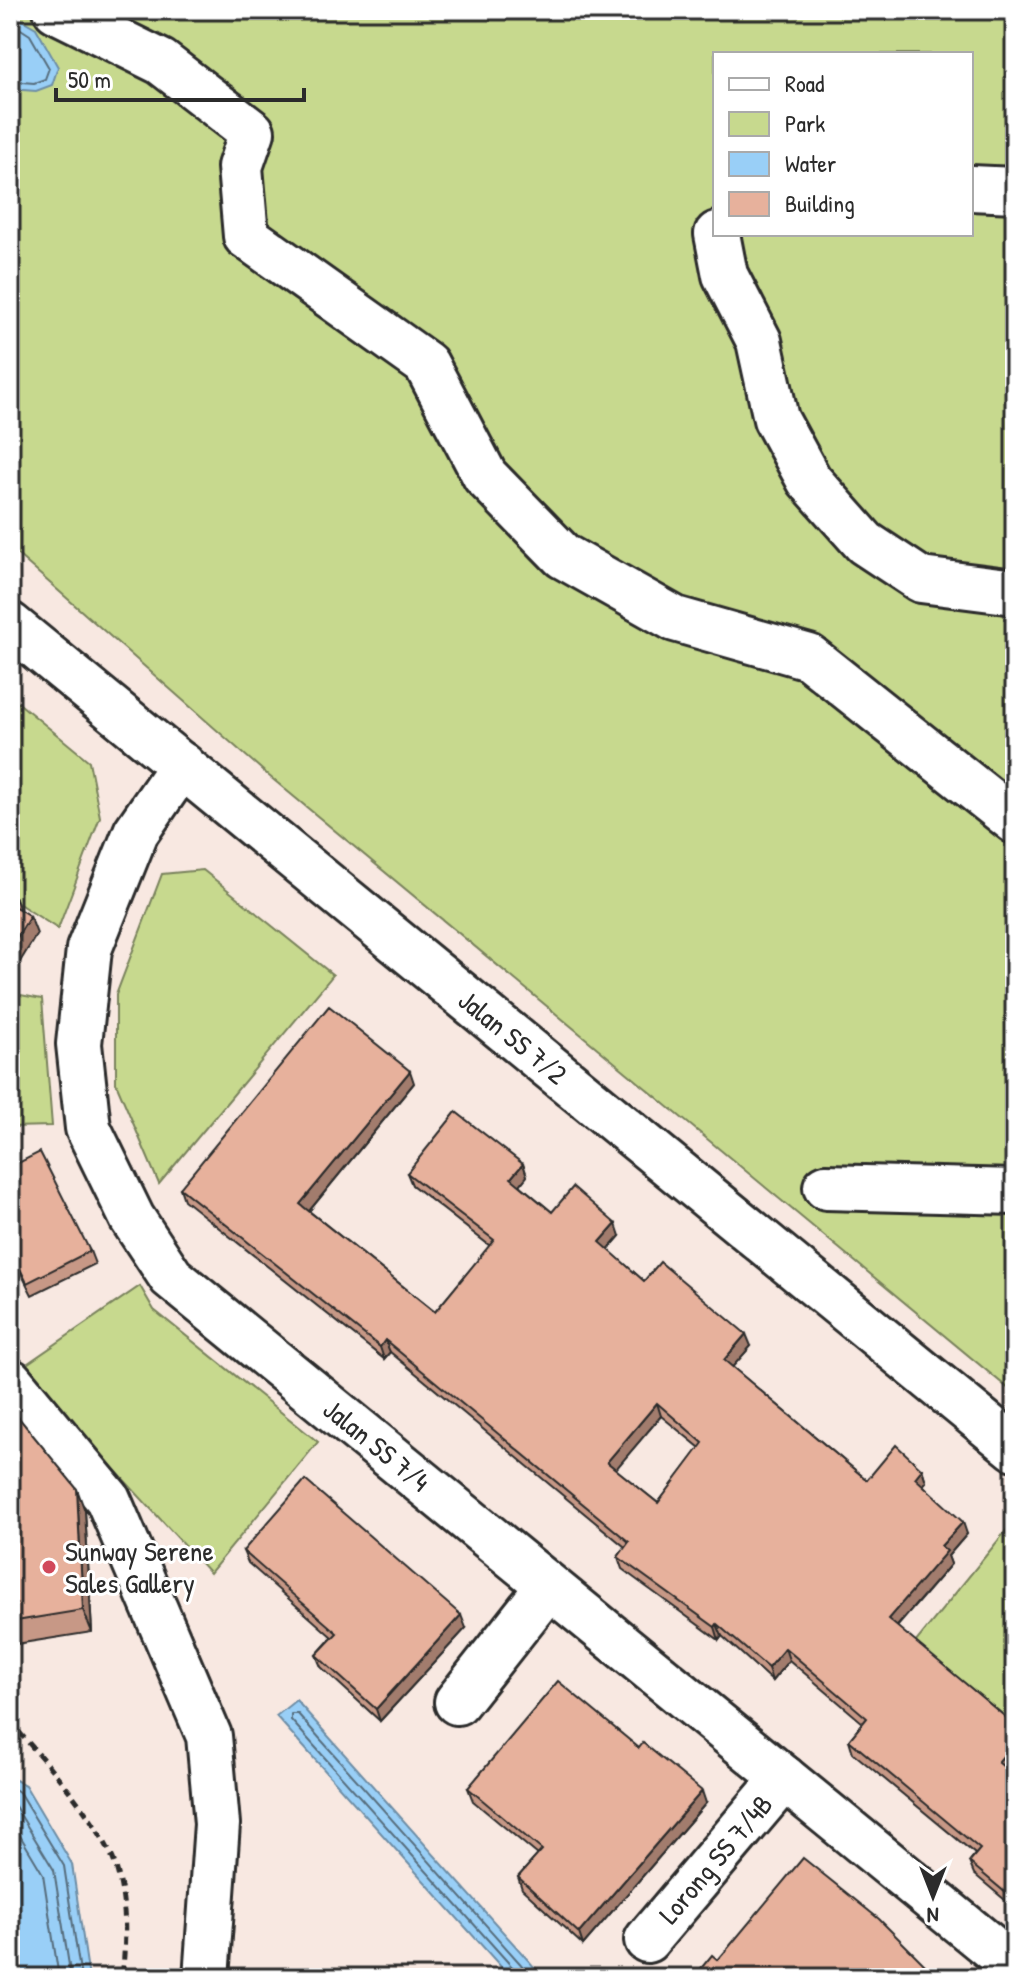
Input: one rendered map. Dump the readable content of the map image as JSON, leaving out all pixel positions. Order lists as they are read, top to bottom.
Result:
{
  "streets": {
    "street": ["Jalan SS 7/2", "Jalan SS 7/4", "Lorong SS 7/4B"]
  },
  "crossings": [
    ["Jalan SS 7/2", "Jalan SS 7/4"],
    ["Jalan SS 7/4", "Lorong SS 7/4B"]
  ],
  "places": ["Sunway Serene Sales Gallery"],
  "legend": [
    "Road",
    "Park",
    "Water",
    "Building"
  ],
  "scale_bar": "50 m",
  "north": "bottom"
}
